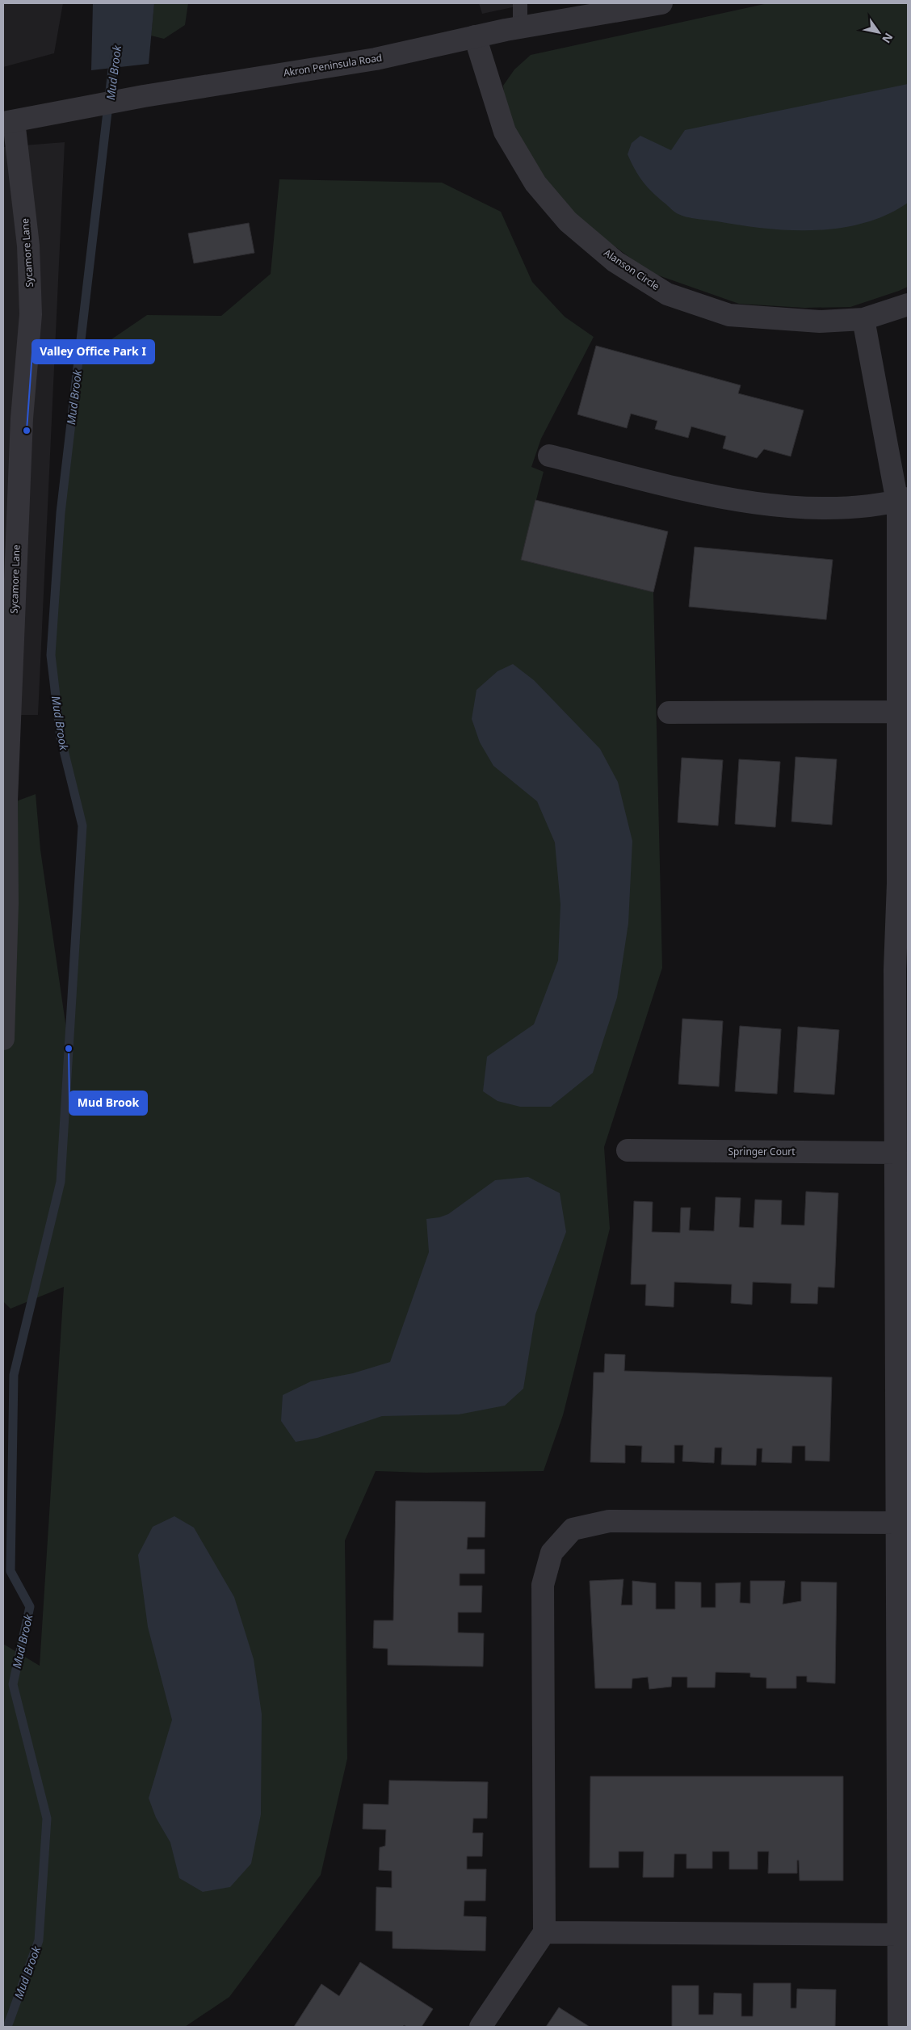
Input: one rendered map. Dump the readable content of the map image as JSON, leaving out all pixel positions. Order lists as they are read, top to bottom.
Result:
{
  "streets": {
    "street": [
      "Akron Peninsula Road",
      "Sycamore Lane",
      "Alanson Circle",
      "Springer Court"
    ]
  },
  "crossings": [
    ["Akron Peninsula Road", "Sycamore Lane"],
    ["Akron Peninsula Road", "Alanson Circle"]
  ],
  "water": ["Mud Brook"],
  "places": ["Valley Office Park I", "Mud Brook"],
  "north": "bottom right"
}
